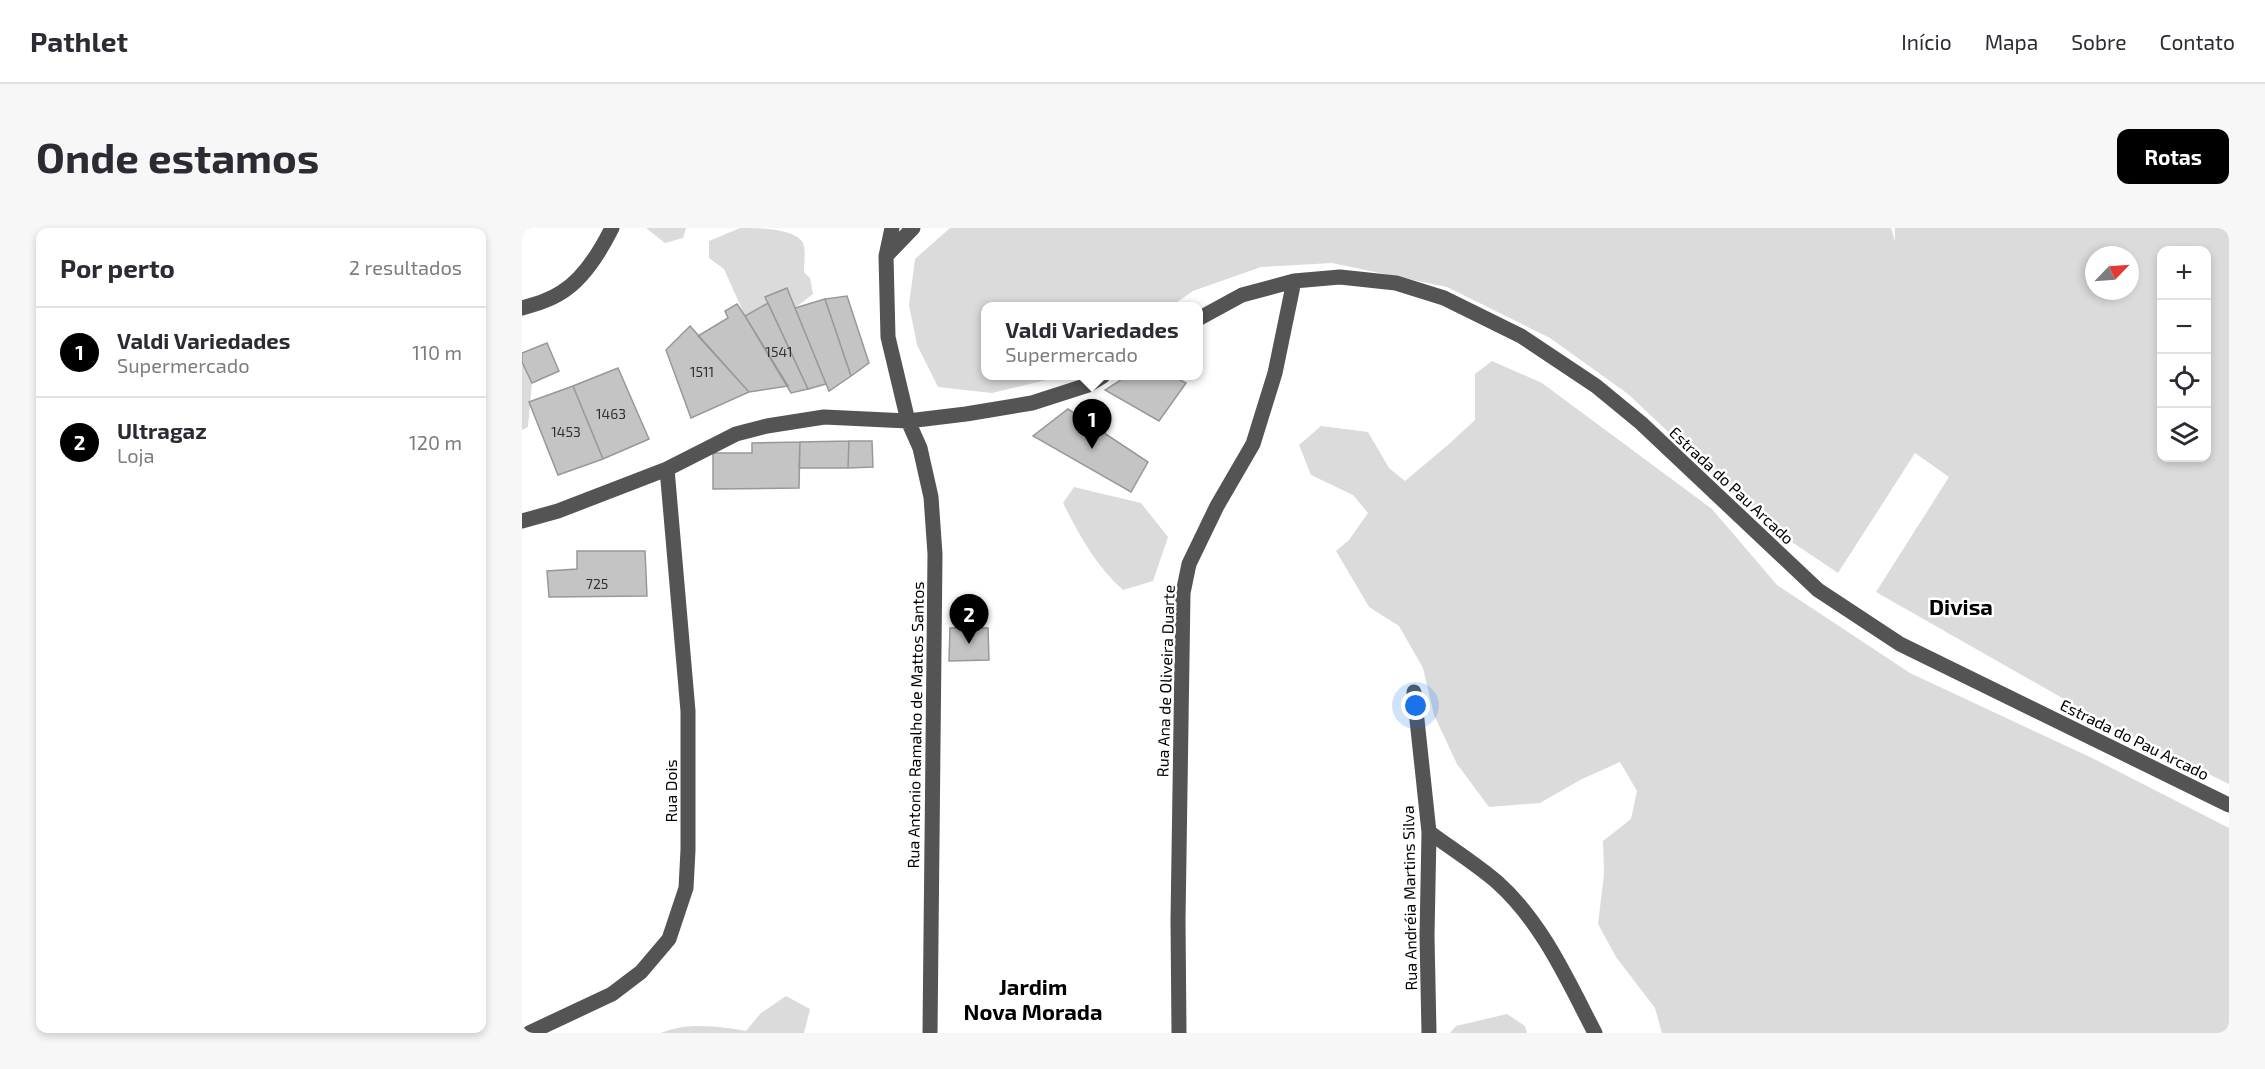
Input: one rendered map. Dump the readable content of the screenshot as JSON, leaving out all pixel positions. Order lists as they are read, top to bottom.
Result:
{
  "streets": {
    "street": [
      "Estrada do Pau Arcado",
      "Rua Ana de Oliveira Duarte",
      "Rua Antonio Ramalho de Mattos Santos",
      "Rua Dois",
      "Rua Andréia Martins Silva"
    ]
  },
  "crossings": [
    ["Estrada do Pau Arcado", "Rua Ana de Oliveira Duarte"]
  ],
  "districts": ["Divisa", "Jardim Nova Morada"],
  "house_numbers": [
    "1541",
    "1511",
    "1463",
    "1453",
    "725"
  ],
  "north": "top right",
  "page": {
    "header": "Pathlet",
    "nav": [
      "Início",
      "Mapa",
      "Sobre",
      "Contato"
    ],
    "buttons": "Rotas",
    "title": "Onde estamos",
    "heading": ["Por perto", "2 resultados"],
    "map_buttons": ["+", "−"],
    "popup": ["Valdi Variedades", "Supermercado"],
    "list": [
      {
        "mark": "1",
        "name": "Valdi Variedades",
        "note": "Supermercado",
        "value": "110 m"
      },
      {
        "mark": "2",
        "name": "Ultragaz",
        "note": "Loja",
        "value": "120 m"
      }
    ],
    "pins": ["1", "2"]
  }
}
